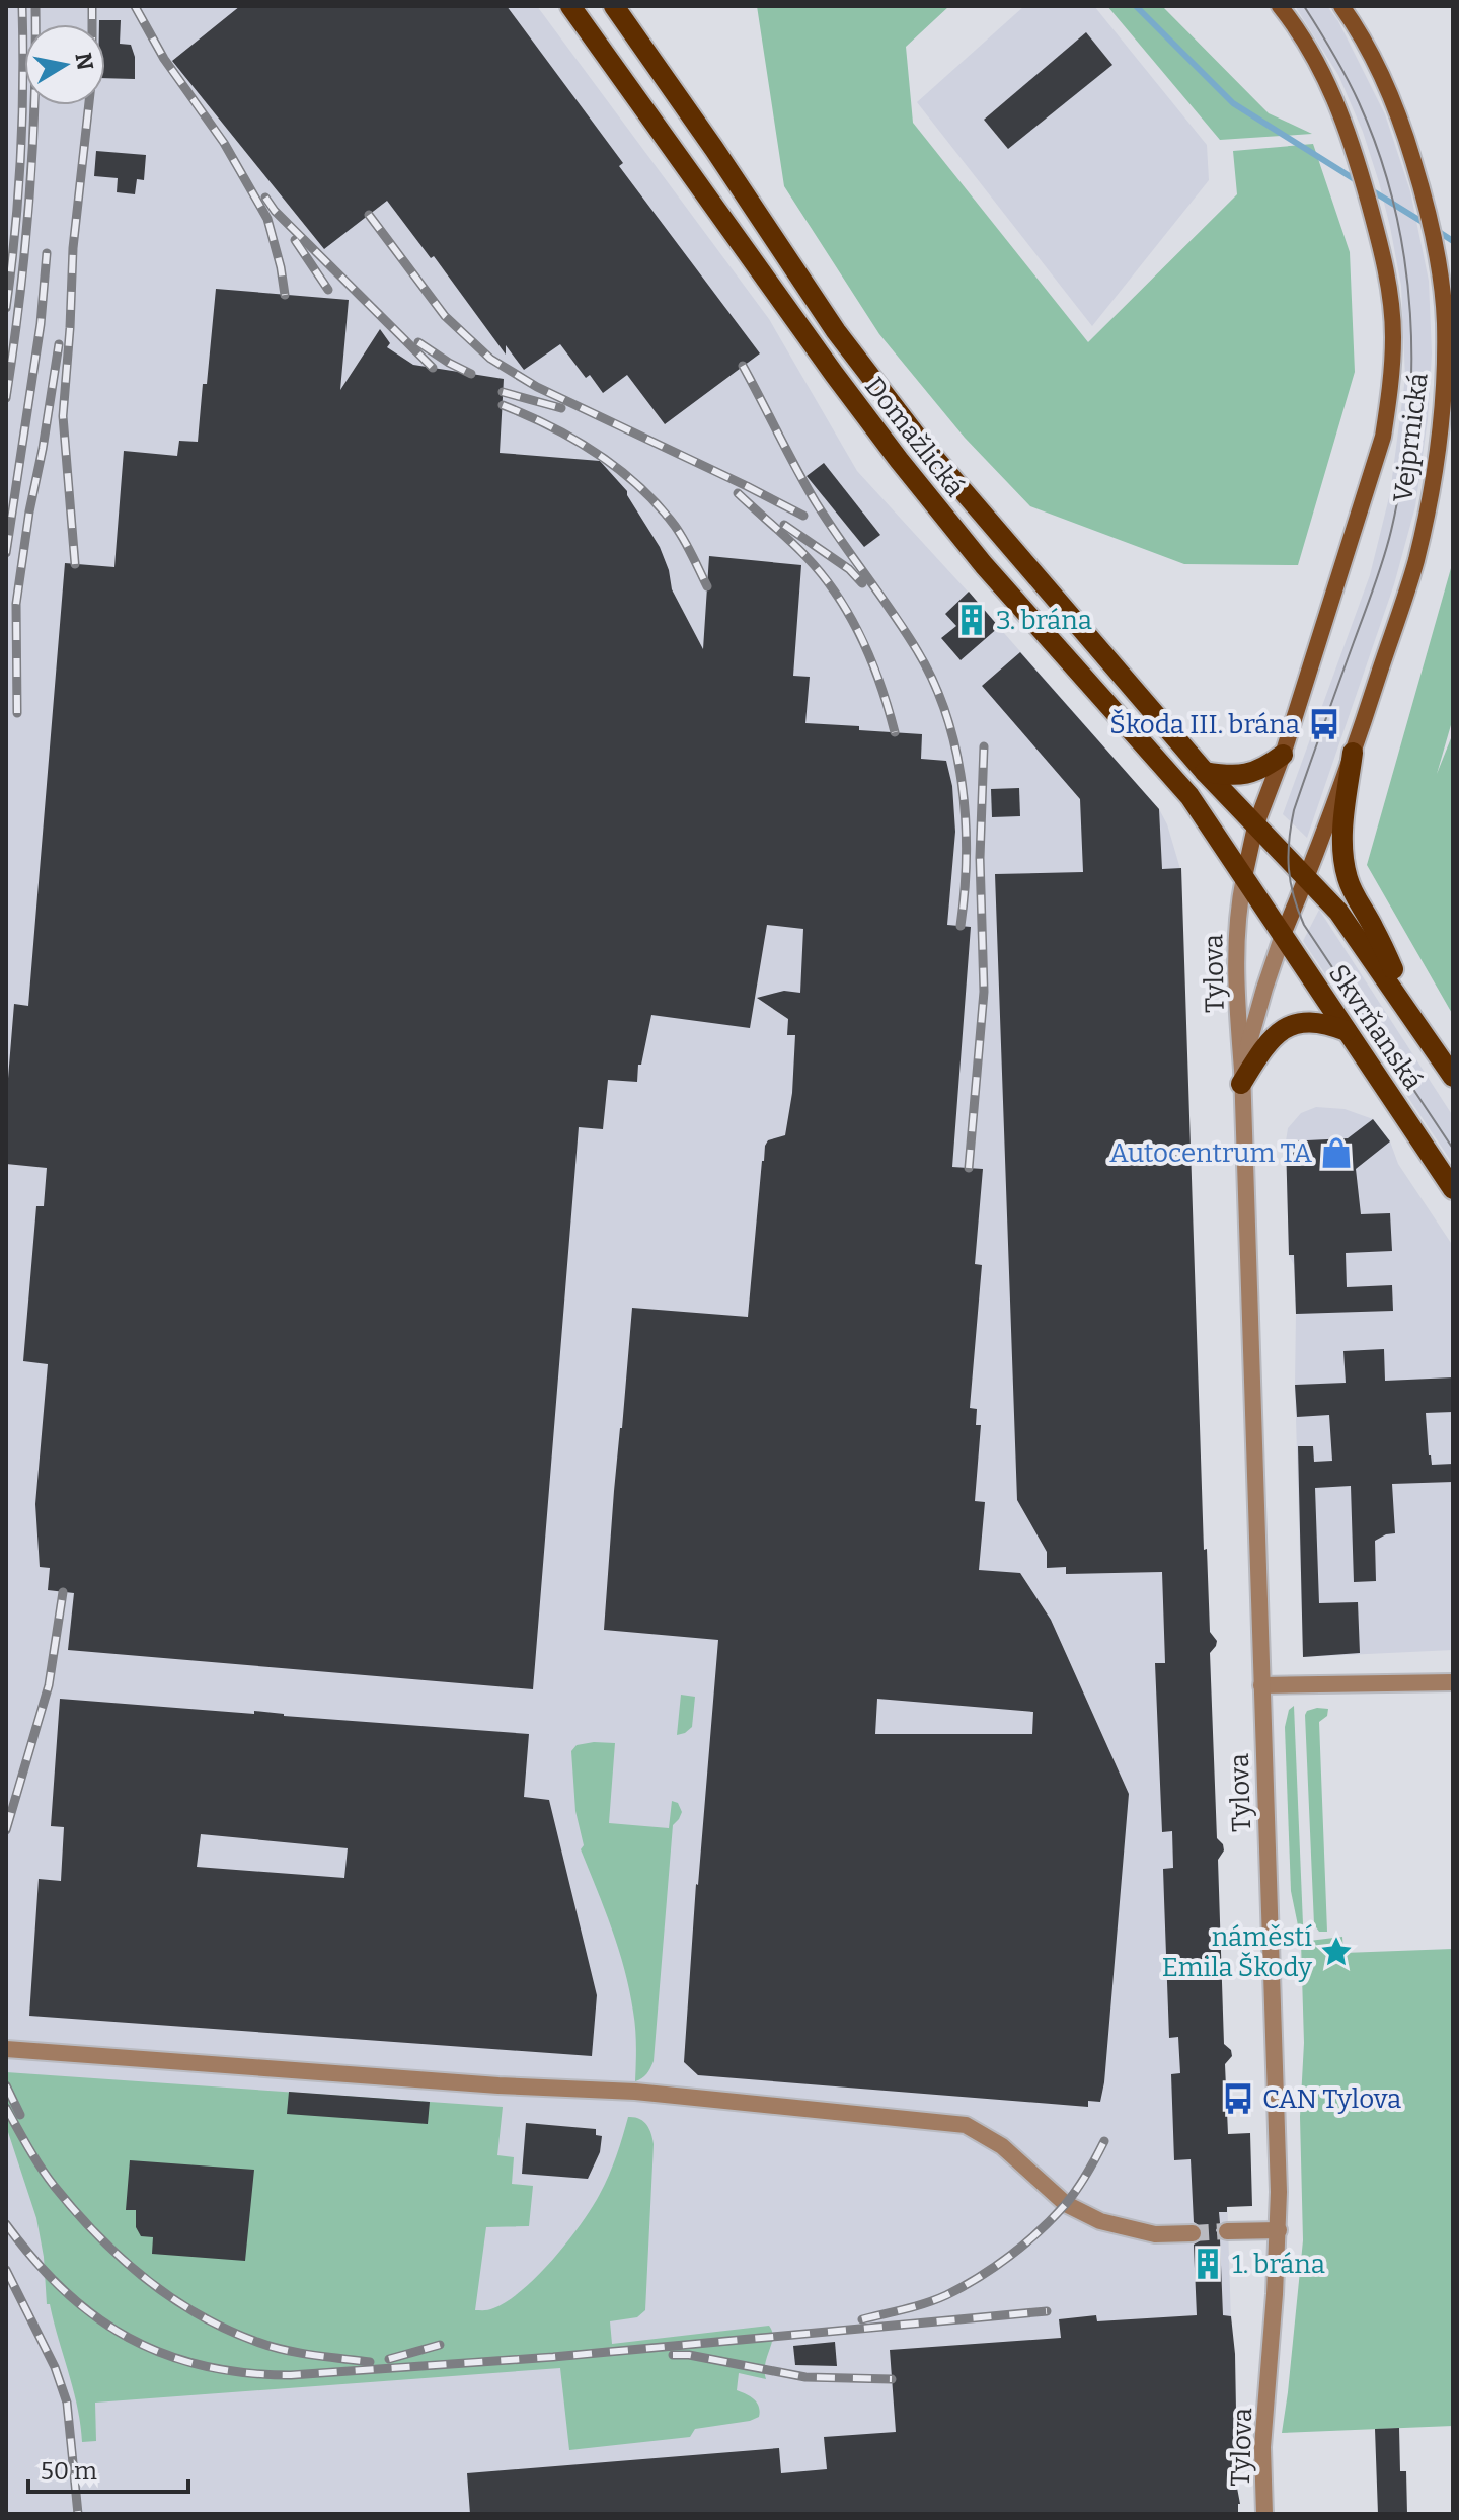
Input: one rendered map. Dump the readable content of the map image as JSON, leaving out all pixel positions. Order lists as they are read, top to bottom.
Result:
{
  "streets": {
    "main road": ["Domažlická", "Vejprnická", "Skvrňanská"],
    "street": ["Tylova"]
  },
  "crossings": [
    ["Domažlická", "Vejprnická"],
    ["Domažlická", "Tylova"],
    ["Domažlická", "Skvrňanská"],
    ["Vejprnická", "Tylova"],
    ["Vejprnická", "Skvrňanská"],
    ["Tylova", "Skvrňanská"]
  ],
  "places": {
    "building": ["3. brána", "1. brána"],
    "bus stop": ["Škoda III. brána", "CAN Tylova"],
    "shop": ["Autocentrum TA"],
    "place": ["náměstí Emila Škody"]
  },
  "scale_bar": "50 m",
  "north": "right"
}
